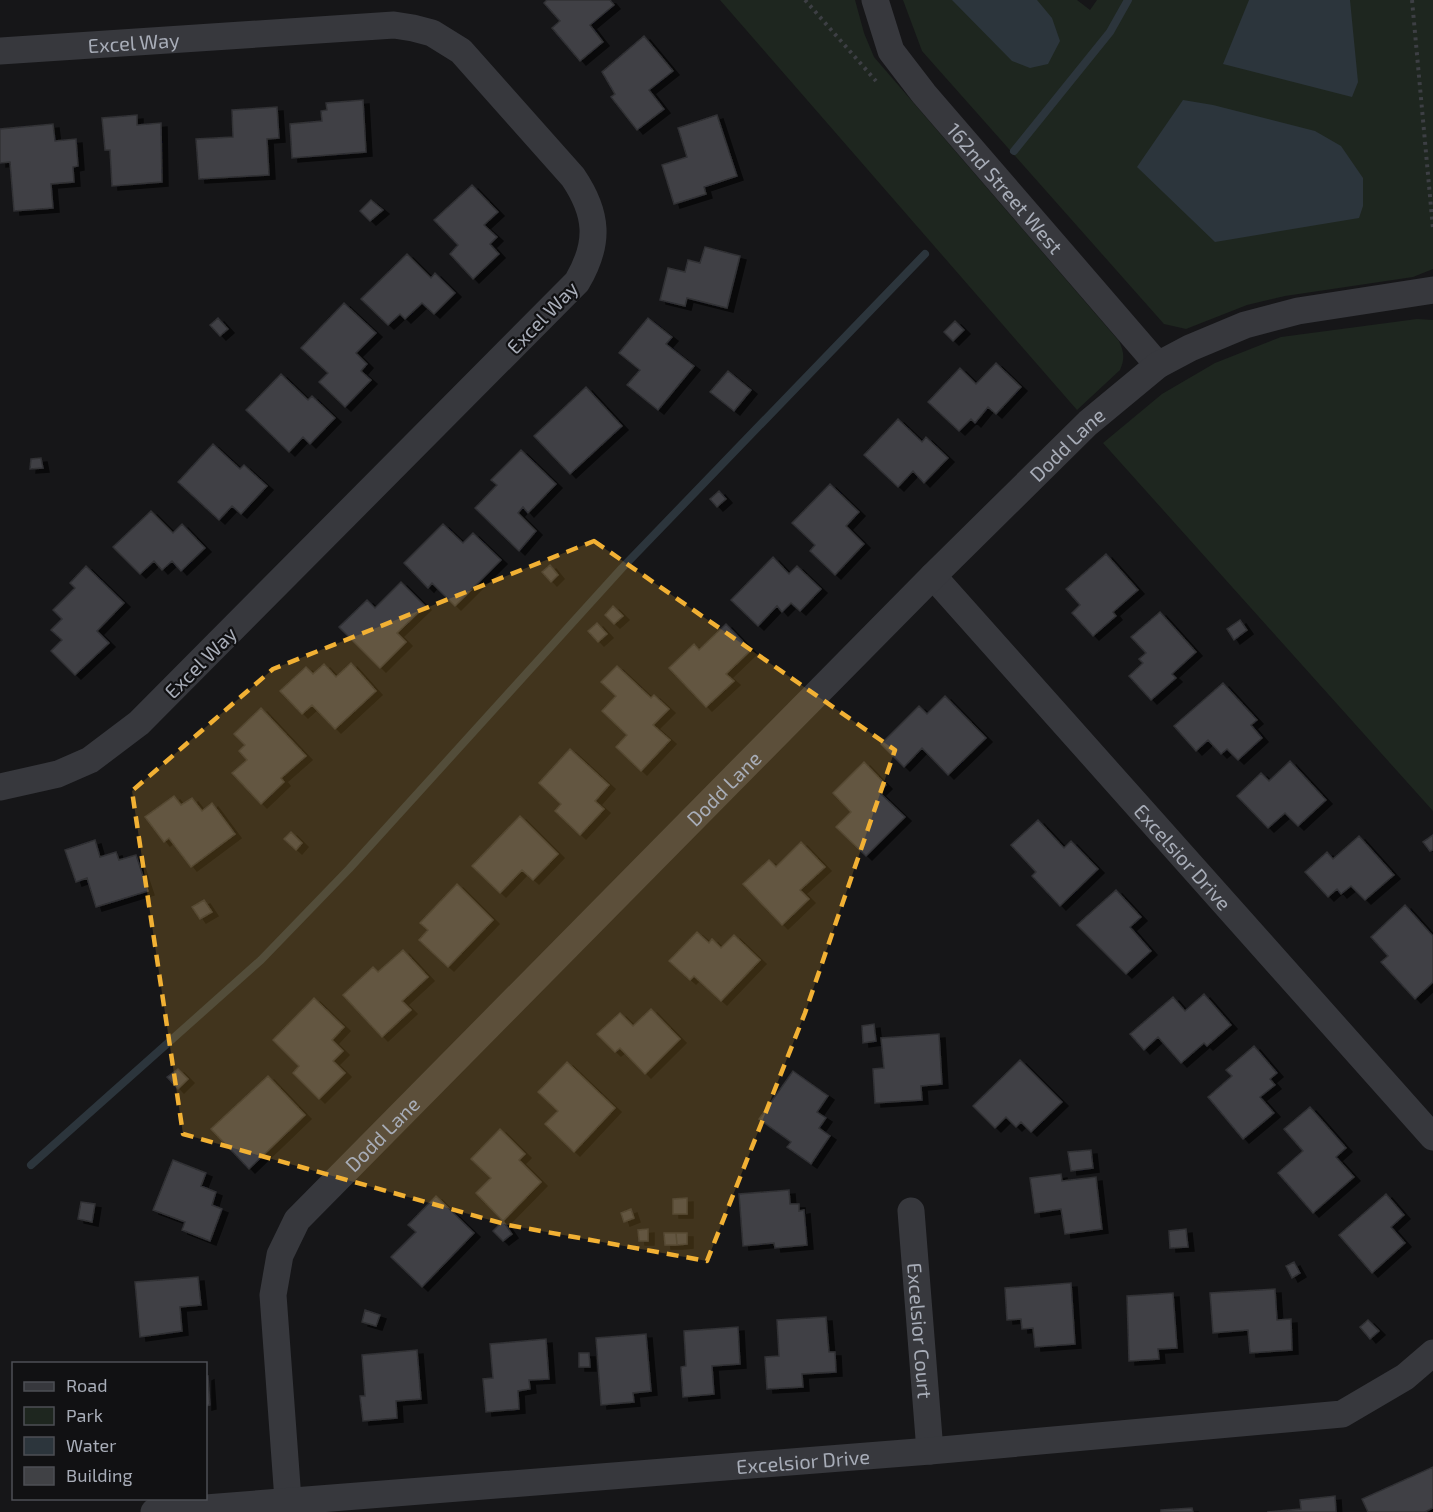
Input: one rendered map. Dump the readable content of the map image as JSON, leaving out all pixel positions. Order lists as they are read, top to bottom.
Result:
{
  "streets": {
    "street": [
      "Excel Way",
      "162nd Street West",
      "Dodd Lane",
      "Excelsior Drive",
      "Excelsior Court"
    ]
  },
  "crossings": [
    ["162nd Street West", "Dodd Lane"],
    ["Dodd Lane", "Excelsior Drive"],
    ["Excelsior Drive", "Excelsior Court"]
  ],
  "legend": [
    "Road",
    "Park",
    "Water",
    "Building"
  ]
}
